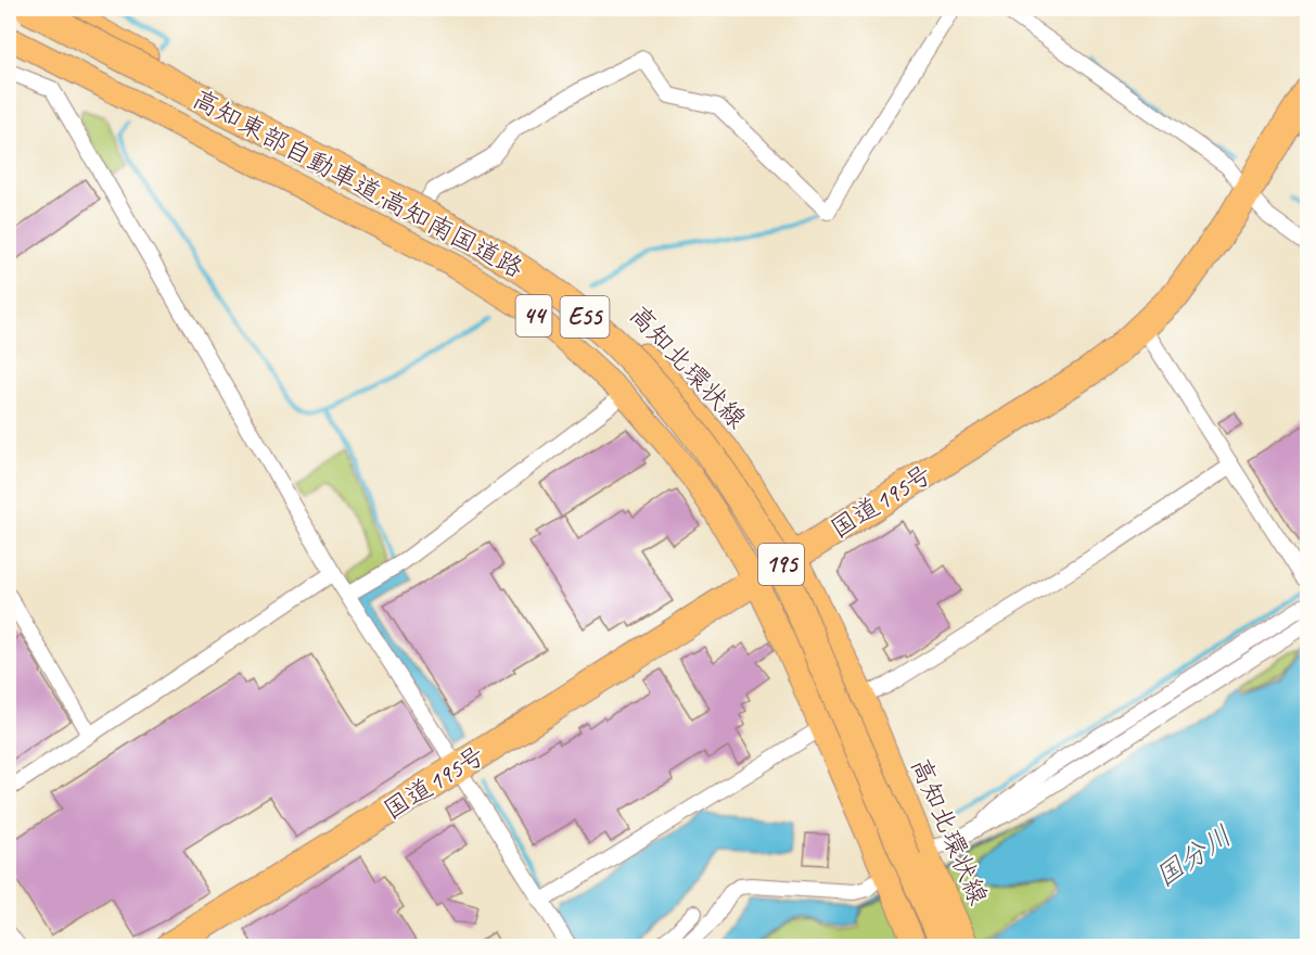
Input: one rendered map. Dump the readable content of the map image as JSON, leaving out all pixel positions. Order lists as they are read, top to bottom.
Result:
{
  "streets": {
    "highway": [
      "高知東部自動車道;高知南国道路",
      "E55",
      "国道195号",
      "195"
    ],
    "main road": ["44", "高知北環状線"]
  },
  "crossings": [
    ["高知東部自動車道;高知南国道路", "高知北環状線"],
    ["高知北環状線", "国道195号"]
  ],
  "water": ["国分川"]
}
